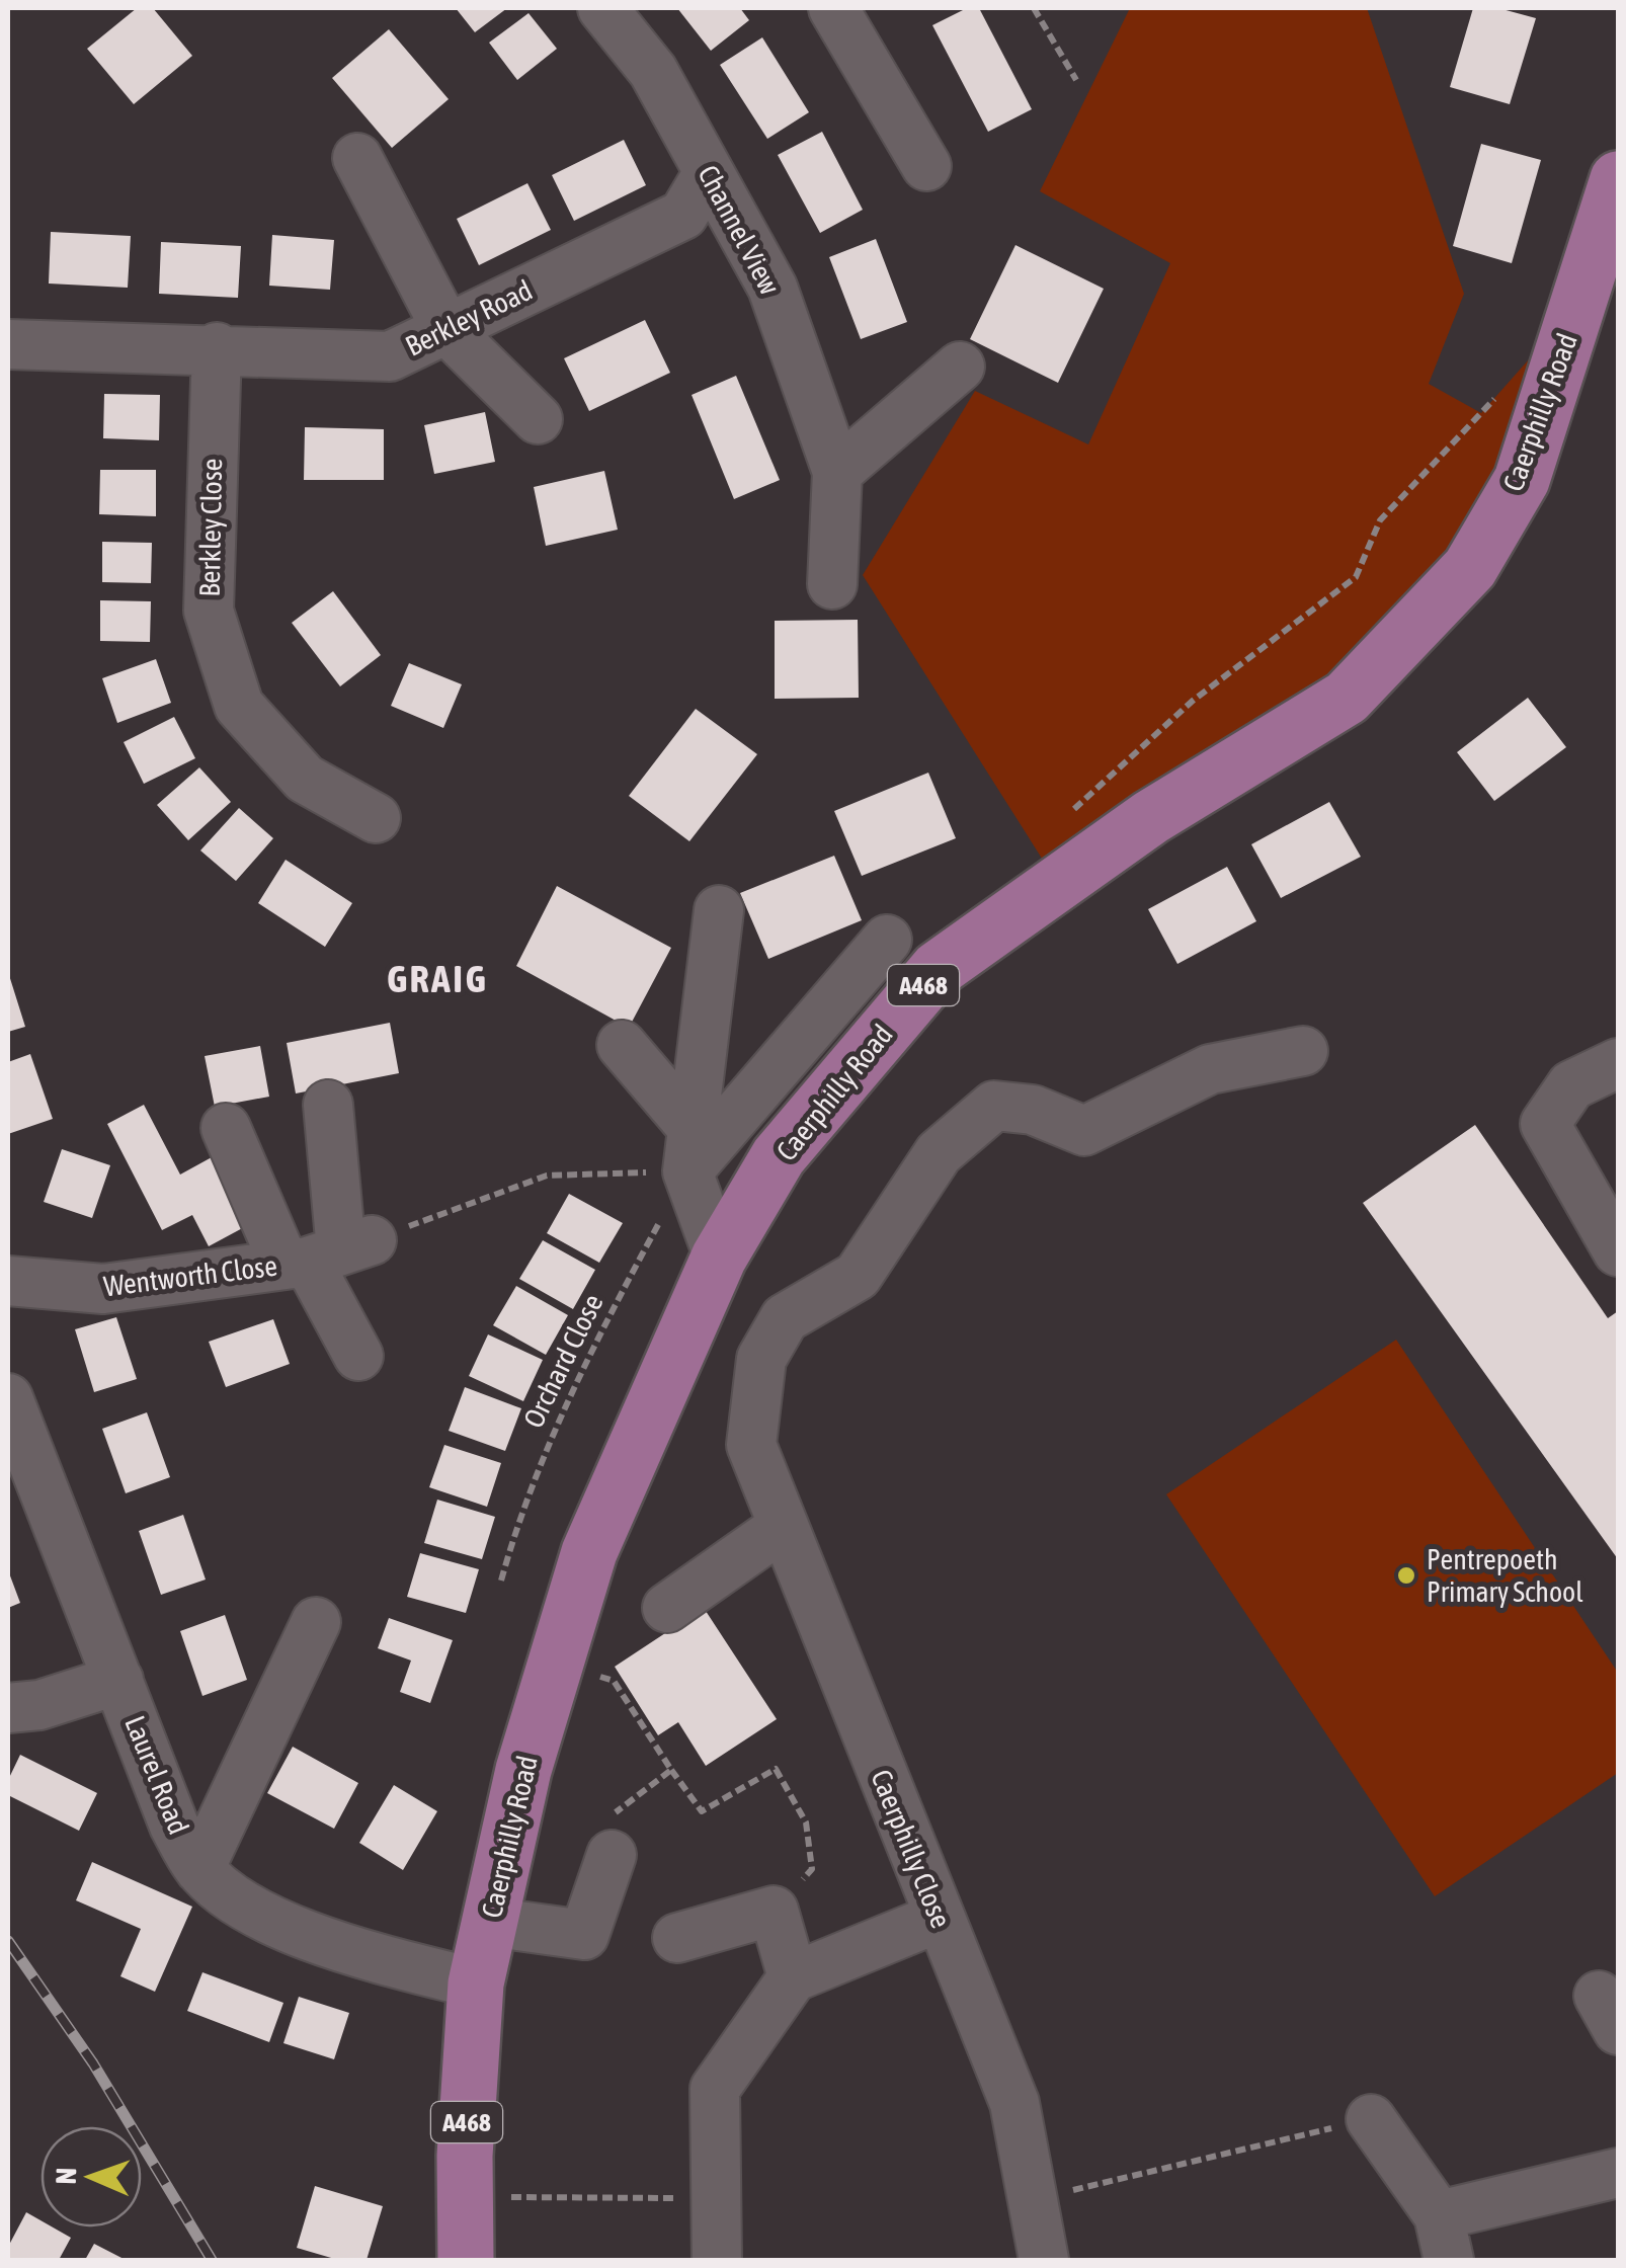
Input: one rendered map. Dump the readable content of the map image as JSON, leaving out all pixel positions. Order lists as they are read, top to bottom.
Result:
{
  "streets": {
    "main road": ["Caerphilly Road", "A468"],
    "street": [
      "Channel View",
      "Berkley Road",
      "Berkley Close",
      "Wentworth Close",
      "Laurel Road",
      "Caerphilly Close"
    ],
    "path": ["Orchard Close"]
  },
  "crossings": [
    ["Channel View", "Berkley Road"],
    ["Berkley Road", "Berkley Close"],
    ["Caerphilly Road", "Laurel Road"]
  ],
  "districts": ["GRAIG"],
  "places": ["Pentrepoeth Primary School"],
  "north": "left"
}
